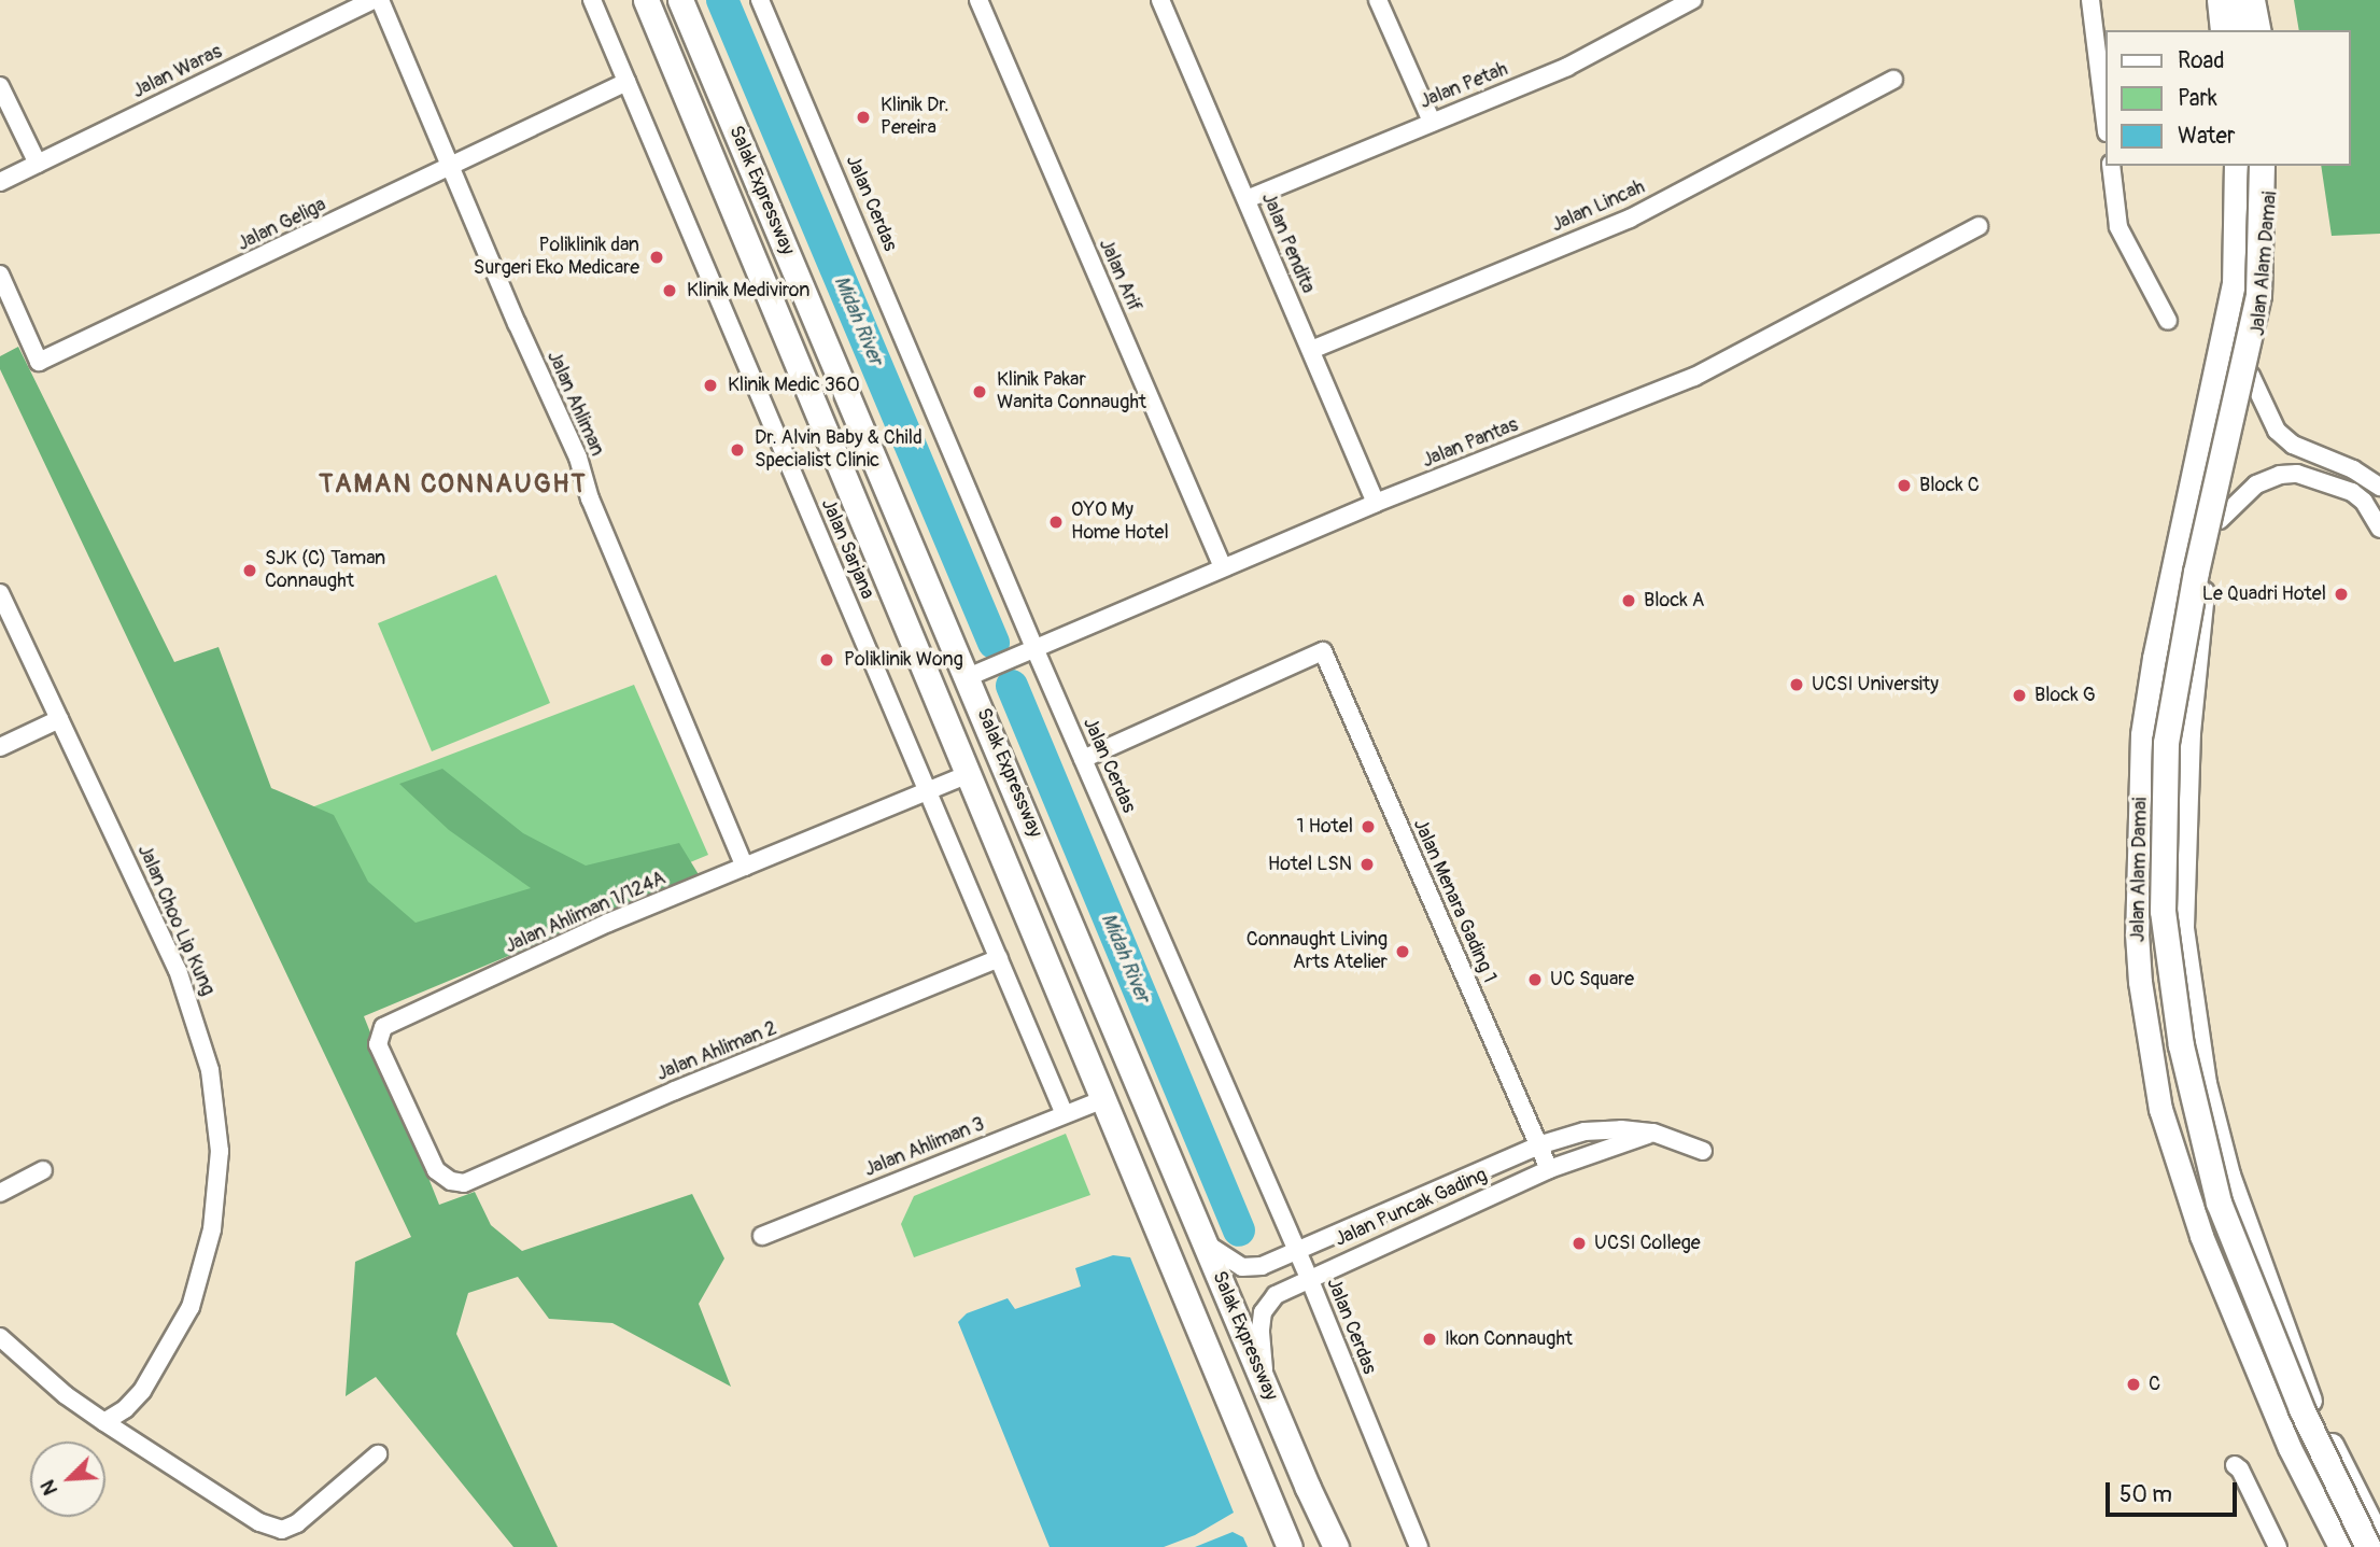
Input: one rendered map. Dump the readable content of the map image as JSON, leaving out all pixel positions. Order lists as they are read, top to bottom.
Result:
{
  "streets": {
    "highway": ["Salak Expressway"],
    "main road": ["Jalan Alam Damai"],
    "street": [
      "Jalan Waras",
      "Jalan Petah",
      "Jalan Cerdas",
      "Jalan Lincah",
      "Jalan Geliga",
      "Jalan Pendita",
      "Jalan Arif",
      "Jalan Ahliman",
      "Jalan Pantas",
      "Jalan Sarjana",
      "Jalan Menara Gading 1",
      "Jalan Ahliman 1/124A",
      "Jalan Choo Lip Kung",
      "Jalan Ahliman 2",
      "Jalan Ahliman 3",
      "Jalan Puncak Gading"
    ]
  },
  "crossings": [
    ["Jalan Petah", "Jalan Pendita"],
    ["Salak Expressway", "Jalan Pantas"],
    ["Salak Expressway", "Jalan Ahliman 1/124A"],
    ["Salak Expressway", "Jalan Ahliman 3"],
    ["Salak Expressway", "Jalan Puncak Gading"],
    ["Jalan Cerdas", "Jalan Pantas"],
    ["Jalan Cerdas", "Jalan Menara Gading 1"],
    ["Jalan Cerdas", "Jalan Puncak Gading"],
    ["Jalan Lincah", "Jalan Pendita"],
    ["Jalan Geliga", "Jalan Ahliman"],
    ["Jalan Geliga", "Jalan Sarjana"],
    ["Jalan Pendita", "Jalan Pantas"],
    ["Jalan Arif", "Jalan Pantas"],
    ["Jalan Ahliman", "Jalan Ahliman 1/124A"],
    ["Jalan Sarjana", "Jalan Ahliman 1/124A"],
    ["Jalan Sarjana", "Jalan Ahliman 2"],
    ["Jalan Sarjana", "Jalan Ahliman 3"],
    ["Jalan Menara Gading 1", "Jalan Puncak Gading"],
    ["Jalan Ahliman 1/124A", "Jalan Ahliman 2"]
  ],
  "districts": ["TAMAN CONNAUGHT"],
  "water": ["Midah River"],
  "places": [
    "Klinik Dr. Pereira",
    "Poliklinik dan Surgeri Eko Medicare",
    "Klinik Mediviron",
    "Klinik Medic 360",
    "Klinik Pakar Wanita Connaught",
    "Dr. Alvin Baby & Child Specialist Clinic",
    "Block C",
    "OYO My Home Hotel",
    "SJK (C) Taman Connaught",
    "Le Quadri Hotel",
    "Block A",
    "Poliklinik Wong",
    "UCSI University",
    "Block G",
    "1 Hotel",
    "Hotel LSN",
    "Connaught Living Arts Atelier",
    "UC Square",
    "UCSI College",
    "Ikon Connaught",
    "C"
  ],
  "legend": ["Road", "Park", "Water"],
  "scale_bar": "50 m",
  "north": "bottom left"
}
